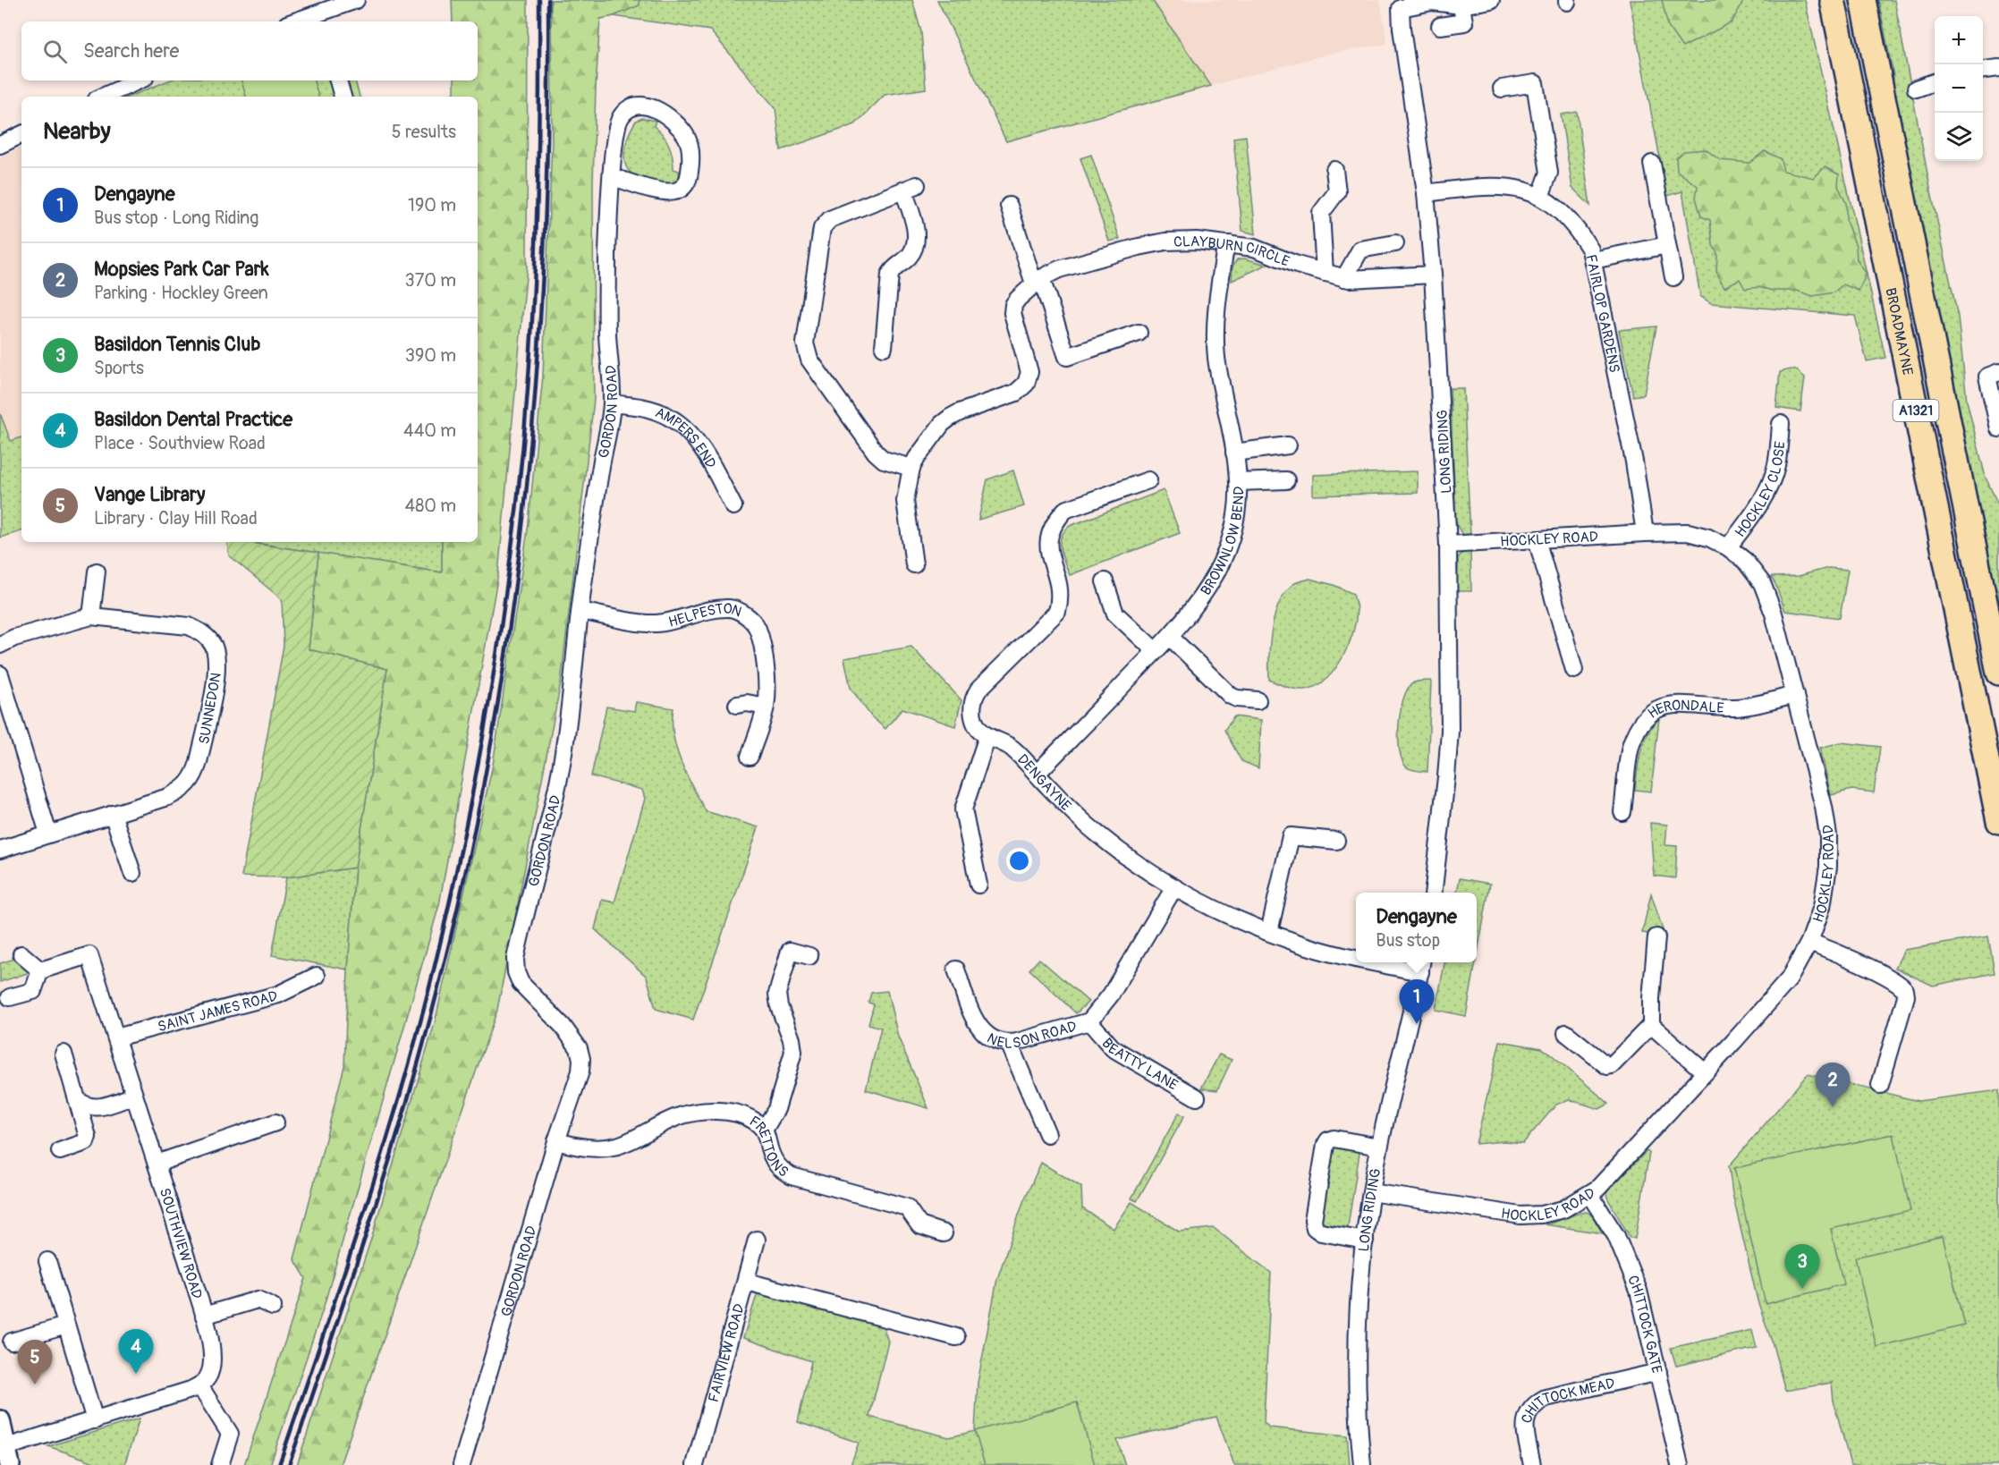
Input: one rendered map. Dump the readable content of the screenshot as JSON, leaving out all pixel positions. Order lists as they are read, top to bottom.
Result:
{
  "streets": {
    "main road": ["BROADMAYNE", "A1321"],
    "street": [
      "CLAYBURN CIRCLE",
      "FAIRLOP GARDENS",
      "GORDON ROAD",
      "AMPERS END",
      "LONG RIDING",
      "HOCKLEY CLOSE",
      "HOCKLEY ROAD",
      "BROWNLOW BEND",
      "HELPESTON",
      "SUNNEDON",
      "HERONDALE",
      "DENGAYNE",
      "SAINT JAMES ROAD",
      "NELSON ROAD",
      "BEATTY LANE",
      "FRETTONS",
      "SOUTHVIEW ROAD",
      "CHITTOCK GATE",
      "FAIRVIEW ROAD",
      "CHITTOCK MEAD"
    ]
  },
  "crossings": [
    ["CLAYBURN CIRCLE", "LONG RIDING"],
    ["CLAYBURN CIRCLE", "BROWNLOW BEND"],
    ["FAIRLOP GARDENS", "LONG RIDING"],
    ["FAIRLOP GARDENS", "HOCKLEY ROAD"],
    ["GORDON ROAD", "AMPERS END"],
    ["GORDON ROAD", "HELPESTON"],
    ["GORDON ROAD", "FRETTONS"],
    ["LONG RIDING", "HOCKLEY ROAD"],
    ["LONG RIDING", "DENGAYNE"],
    ["HOCKLEY CLOSE", "HOCKLEY ROAD"],
    ["HOCKLEY ROAD", "HERONDALE"],
    ["HOCKLEY ROAD", "CHITTOCK GATE"],
    ["BROWNLOW BEND", "DENGAYNE"],
    ["DENGAYNE", "NELSON ROAD"],
    ["SAINT JAMES ROAD", "SOUTHVIEW ROAD"],
    ["NELSON ROAD", "BEATTY LANE"],
    ["CHITTOCK GATE", "CHITTOCK MEAD"]
  ],
  "page": {
    "map_buttons": ["+", "−"],
    "search": "Search here",
    "heading": ["Nearby", "5 results"],
    "list": [
      {
        "mark": "1",
        "name": "Dengayne",
        "note": "Bus stop · Long Riding",
        "value": "190 m"
      },
      {
        "mark": "2",
        "name": "Mopsies Park Car Park",
        "note": "Parking · Hockley Green",
        "value": "370 m"
      },
      {
        "mark": "3",
        "name": "Basildon Tennis Club",
        "note": "Sports",
        "value": "390 m"
      },
      {
        "mark": "4",
        "name": "Basildon Dental Practice",
        "note": "Place · Southview Road",
        "value": "440 m"
      },
      {
        "mark": "5",
        "name": "Vange Library",
        "note": "Library · Clay Hill Road",
        "value": "480 m"
      }
    ],
    "popup": ["Dengayne", "Bus stop"],
    "pins": [
      "1",
      "2",
      "3",
      "4",
      "5"
    ]
  }
}
